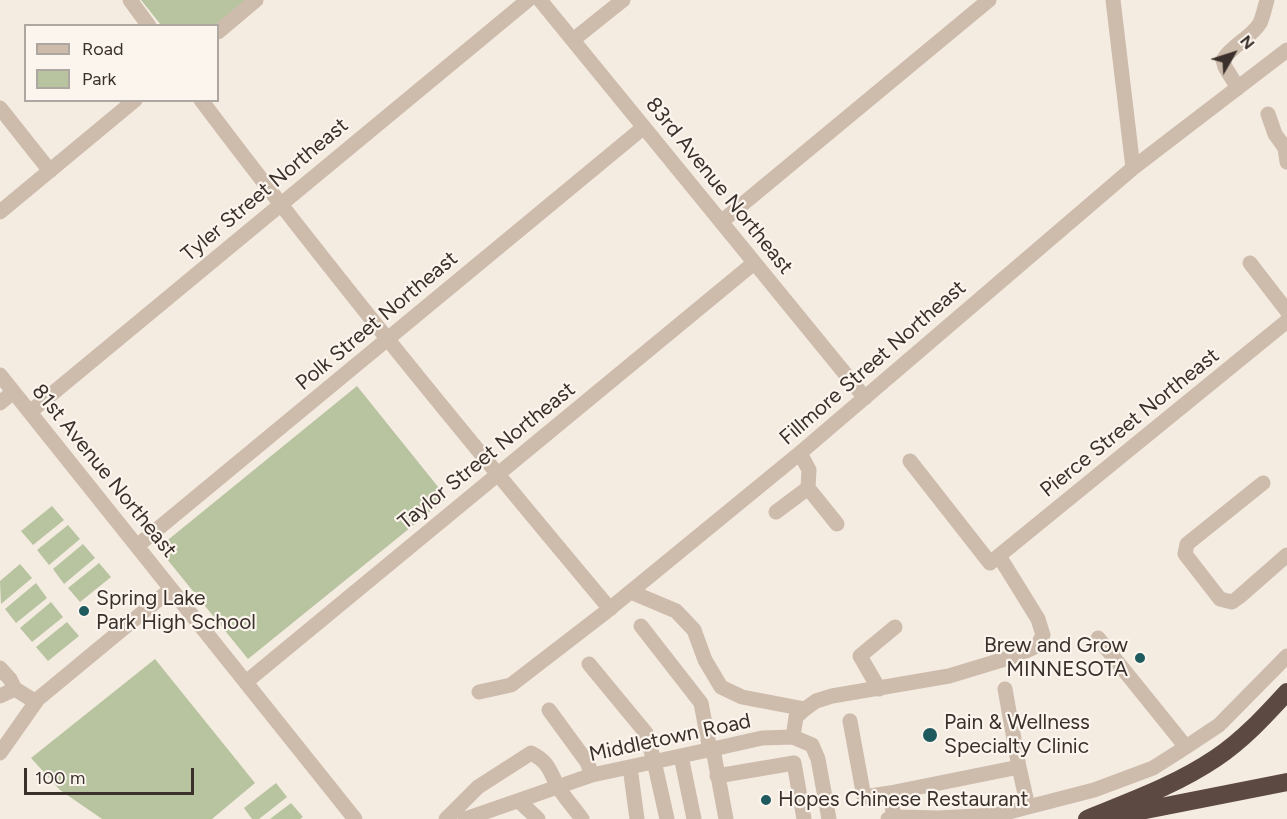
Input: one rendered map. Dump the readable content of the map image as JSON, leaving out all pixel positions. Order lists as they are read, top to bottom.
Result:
{
  "streets": {
    "street": [
      "83rd Avenue Northeast",
      "Tyler Street Northeast",
      "Polk Street Northeast",
      "Fillmore Street Northeast",
      "Pierce Street Northeast",
      "Taylor Street Northeast",
      "81st Avenue Northeast",
      "Middletown Road"
    ]
  },
  "crossings": [
    ["83rd Avenue Northeast", "Polk Street Northeast"],
    ["83rd Avenue Northeast", "Fillmore Street Northeast"],
    ["83rd Avenue Northeast", "Taylor Street Northeast"],
    ["Tyler Street Northeast", "81st Avenue Northeast"],
    ["Polk Street Northeast", "81st Avenue Northeast"],
    ["Taylor Street Northeast", "81st Avenue Northeast"]
  ],
  "places": [
    "Spring Lake Park High School",
    "Brew and Grow MINNESOTA",
    "Pain & Wellness Specialty Clinic",
    "Hopes Chinese Restaurant"
  ],
  "legend": ["Road", "Park"],
  "scale_bar": "100 m",
  "north": "top right"
}
